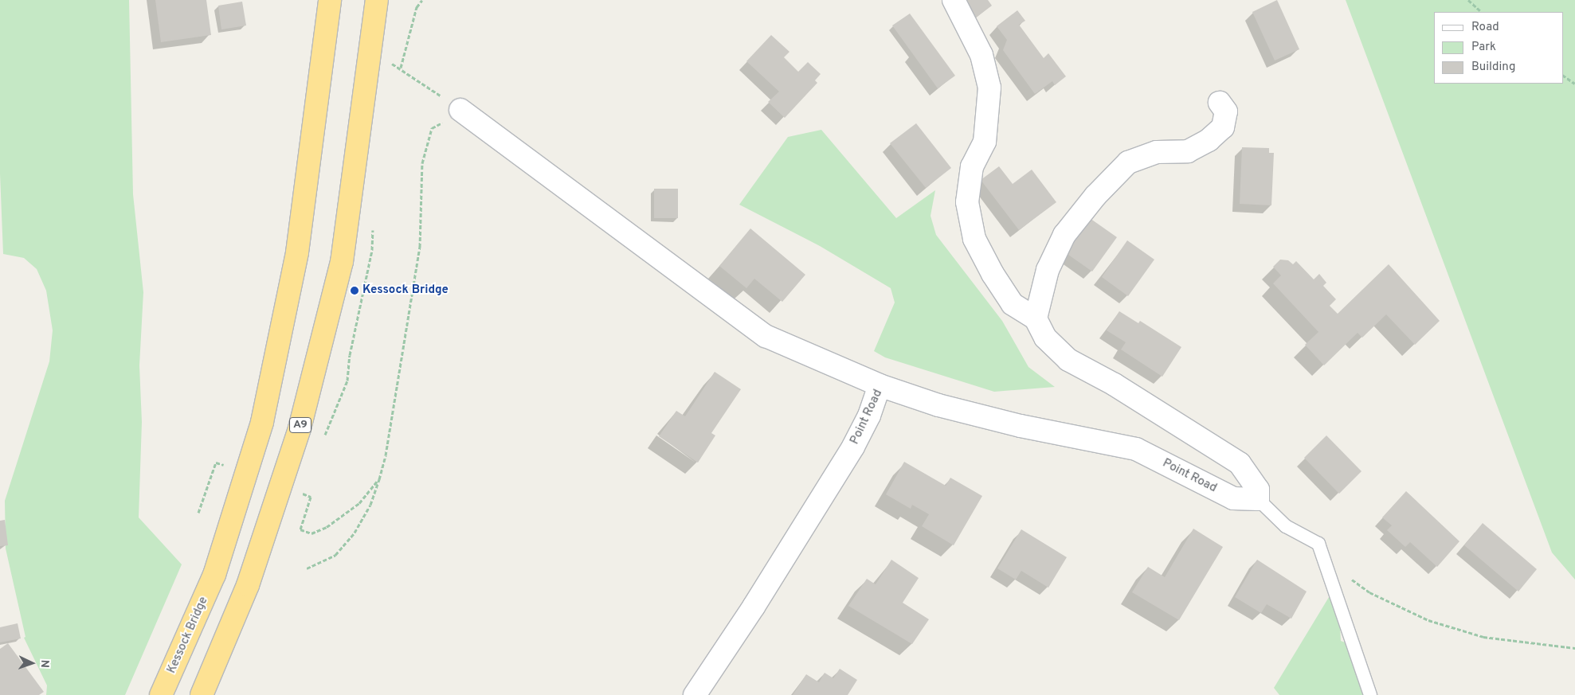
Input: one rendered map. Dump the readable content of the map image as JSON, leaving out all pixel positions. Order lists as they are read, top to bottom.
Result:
{
  "streets": {
    "highway": ["A9", "Kessock Bridge"],
    "street": ["Point Road"]
  },
  "places": ["Kessock Bridge"],
  "legend": ["Road", "Park", "Building"],
  "north": "right"
}
